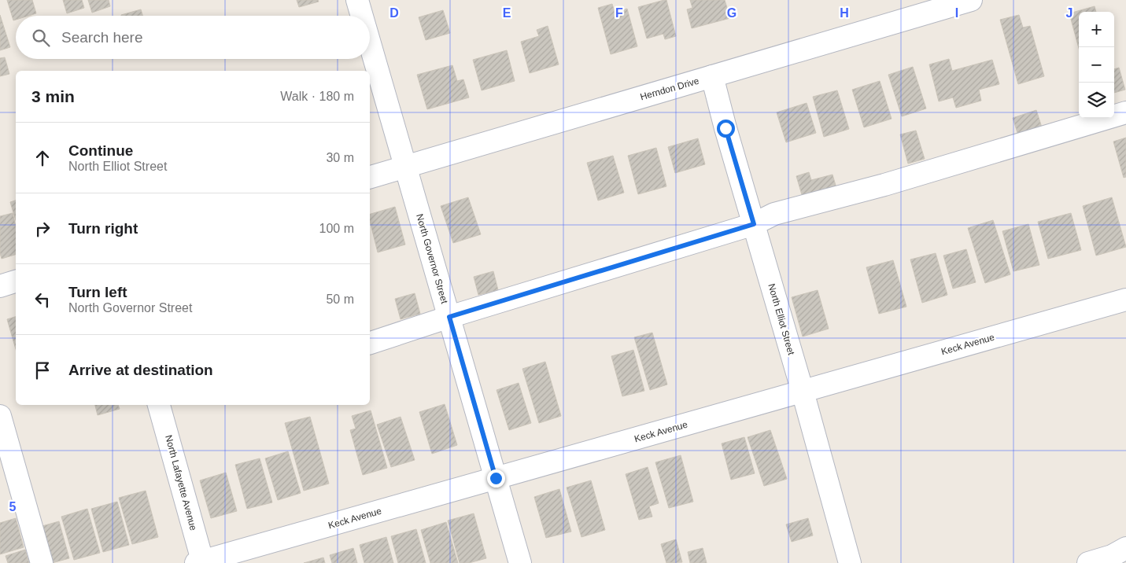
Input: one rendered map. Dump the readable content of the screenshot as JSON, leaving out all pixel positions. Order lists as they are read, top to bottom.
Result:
{
  "streets": {
    "street": [
      "Herndon Drive",
      "North Governor Street",
      "North Elliot Street",
      "Keck Avenue",
      "North Lafayette Avenue"
    ]
  },
  "crossings": [
    ["Herndon Drive", "North Governor Street"],
    ["Herndon Drive", "North Elliot Street"],
    ["North Governor Street", "Keck Avenue"],
    ["North Elliot Street", "Keck Avenue"],
    ["Keck Avenue", "North Lafayette Avenue"]
  ],
  "page": {
    "map_buttons": ["+", "−"],
    "search": "Search here",
    "heading": ["3 min", "Walk · 180 m"],
    "list": [
      ["Continue", "North Elliot Street", "30 m"],
      ["Turn right", "100 m"],
      ["Turn left", "North Governor Street", "50 m"],
      "Arrive at destination"
    ]
  },
  "grid": {
    "columns": [
      "D",
      "E",
      "F",
      "G",
      "H",
      "I",
      "J"
    ],
    "rows": ["5"]
  }
}
